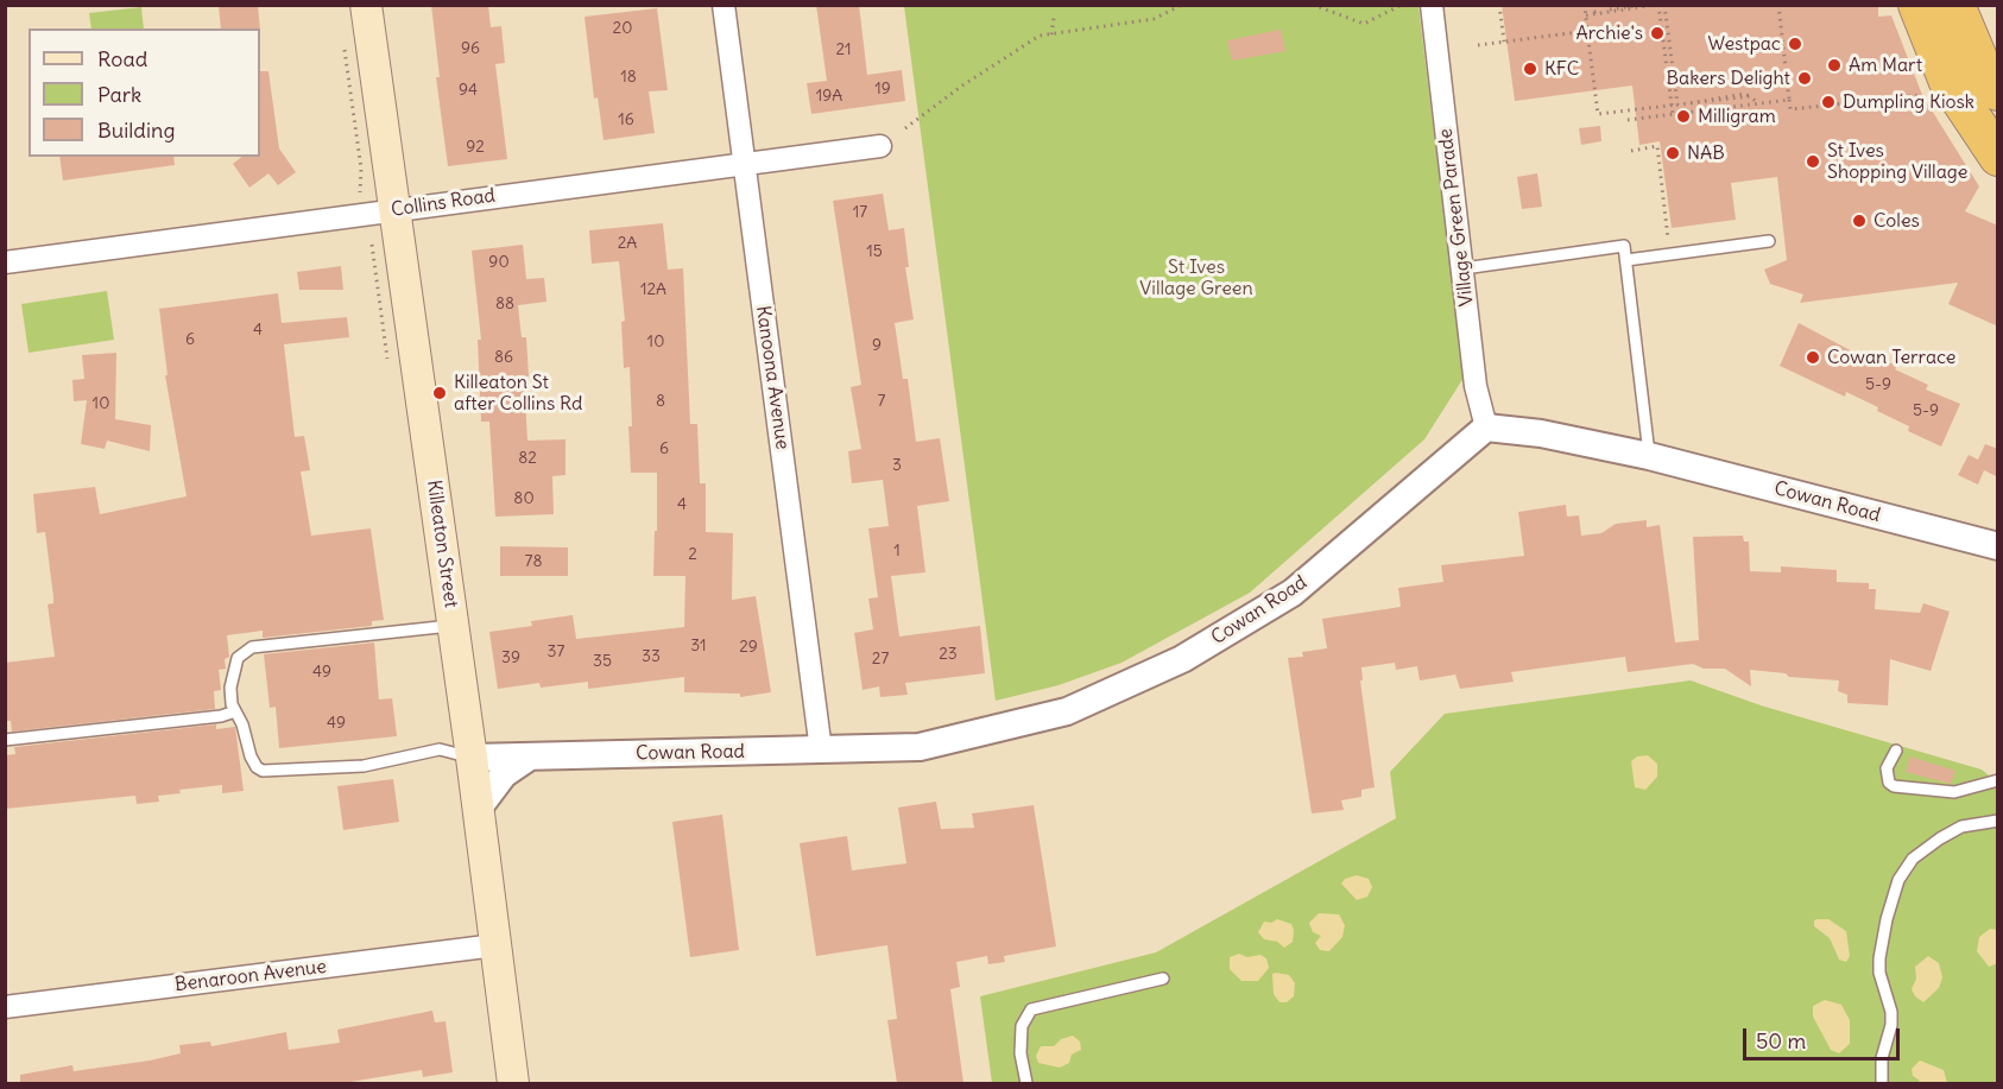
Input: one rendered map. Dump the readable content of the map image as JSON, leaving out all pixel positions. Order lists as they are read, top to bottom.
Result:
{
  "streets": {
    "main road": ["Killeaton Street"],
    "street": [
      "Collins Road",
      "Village Green Parade",
      "Kanoona Avenue",
      "Cowan Road",
      "Benaroon Avenue"
    ]
  },
  "crossings": [
    ["Collins Road", "Kanoona Avenue"],
    ["Collins Road", "Killeaton Street"],
    ["Village Green Parade", "Cowan Road"],
    ["Kanoona Avenue", "Cowan Road"],
    ["Cowan Road", "Killeaton Street"],
    ["Killeaton Street", "Benaroon Avenue"]
  ],
  "parks": ["St Ives Village Green"],
  "places": [
    "Archie's",
    "Westpac",
    "Am Mart",
    "KFC",
    "Bakers Delight",
    "Dumpling Kiosk",
    "Milligram",
    "NAB",
    "St Ives Shopping Village",
    "Coles",
    "Cowan Terrace",
    "Killeaton St after Collins Rd"
  ],
  "house_numbers": [
    "20",
    "96",
    "21",
    "18",
    "19",
    "94",
    "19A",
    "16",
    "92",
    "17",
    "2A",
    "15",
    "90",
    "12A",
    "88",
    "4",
    "6",
    "10",
    "9",
    "86",
    "5-9",
    "8",
    "7",
    "10",
    "5-9",
    "6",
    "82",
    "3",
    "80",
    "4",
    "1",
    "2",
    "78",
    "31",
    "29",
    "37",
    "23",
    "33",
    "39",
    "27",
    "35",
    "49",
    "49"
  ],
  "legend": ["Road", "Park", "Building"],
  "scale_bar": "50 m"
}
